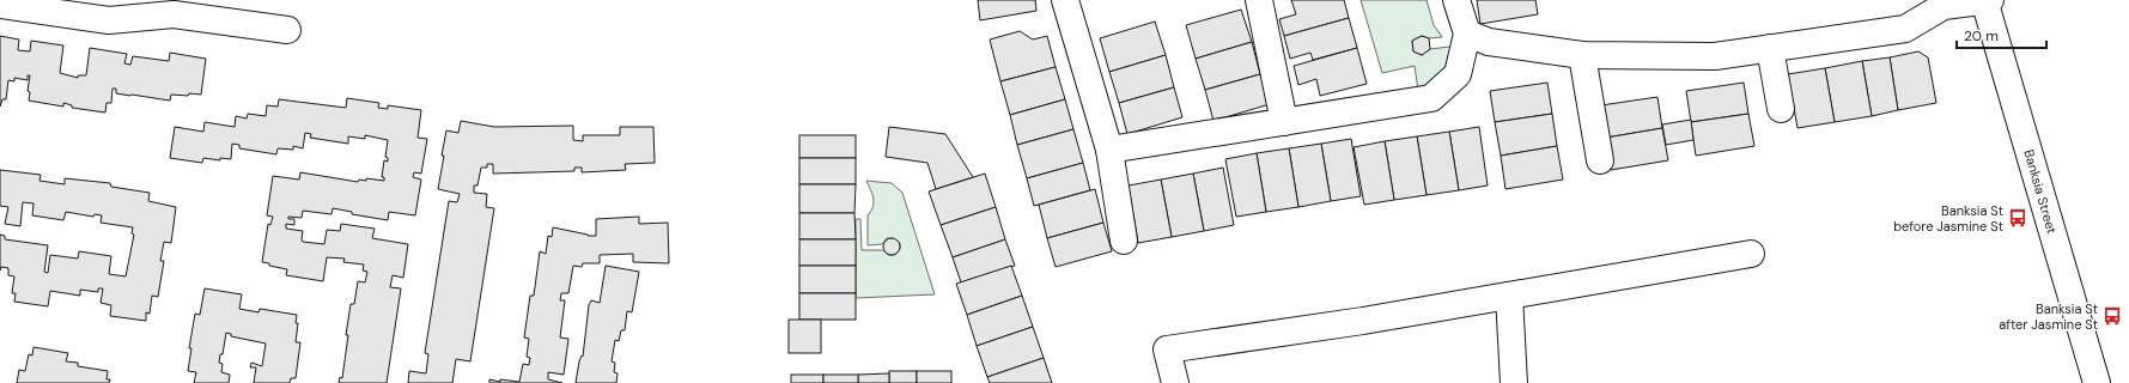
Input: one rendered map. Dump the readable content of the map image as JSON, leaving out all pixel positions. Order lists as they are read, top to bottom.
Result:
{
  "streets": {
    "street": ["Banksia Street"]
  },
  "places": {
    "bus stop": ["Banksia St before Jasmine St", "Banksia St after Jasmine St"]
  },
  "scale_bar": "20 m"
}
